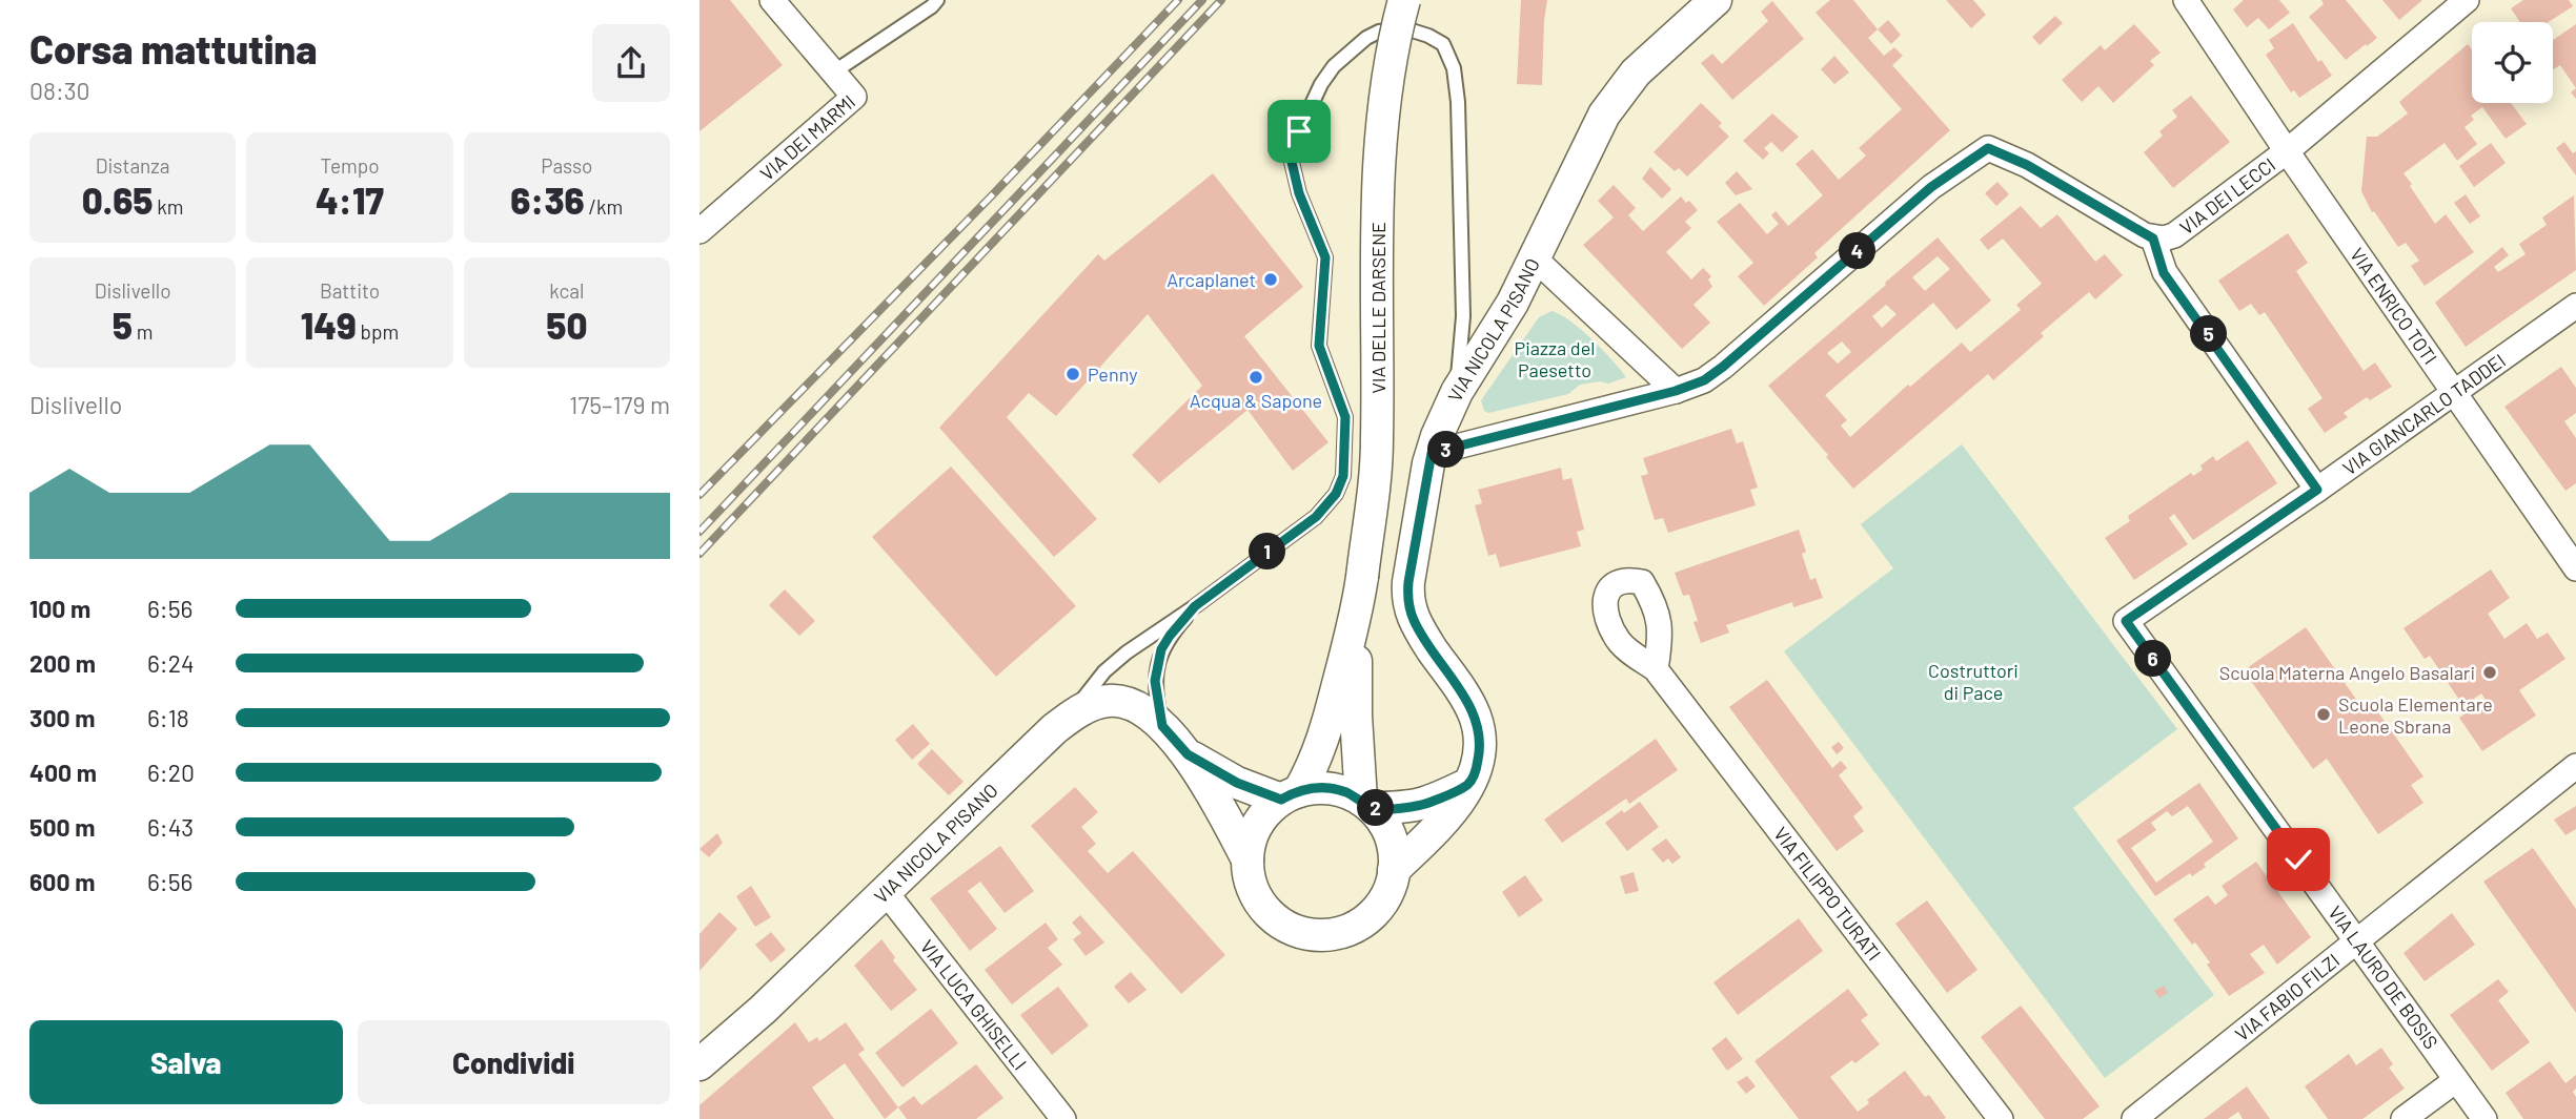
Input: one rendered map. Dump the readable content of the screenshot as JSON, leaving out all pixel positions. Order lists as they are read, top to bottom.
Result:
{
  "streets": {
    "street": [
      "VIA DEI MARMI",
      "VIA DEI LECCI",
      "VIA ENRICO TOTI",
      "VIA DELLE DARSENE",
      "VIA NICOLA PISANO",
      "VIA GIANCARLO TADDEI",
      "VIA FILIPPO TURATI",
      "VIA LAURO DE BOSIS",
      "VIA FABIO FILZI",
      "VIA LUCA GHISELLI"
    ]
  },
  "crossings": [
    ["VIA DEI LECCI", "VIA ENRICO TOTI"],
    ["VIA ENRICO TOTI", "VIA GIANCARLO TADDEI"],
    ["VIA DELLE DARSENE", "VIA NICOLA PISANO"],
    ["VIA NICOLA PISANO", "VIA LUCA GHISELLI"],
    ["VIA GIANCARLO TADDEI", "VIA LAURO DE BOSIS"],
    ["VIA LAURO DE BOSIS", "VIA FABIO FILZI"]
  ],
  "parks": ["Piazza del Paesetto", "Costruttori di Pace"],
  "places": [
    "Arcaplanet",
    "Penny",
    "Acqua & Sapone",
    "Scuola Materna Angelo Basalari",
    "Scuola Elementare Leone Sbrana"
  ],
  "page": {
    "heading": ["Corsa mattutina", "08:30"],
    "stats": [
      ["Distanza", "0.65 km"],
      ["Tempo", "4:17"],
      ["Passo", "6:36 /km"],
      ["Dislivello", "5 m"],
      ["Battito", "149 bpm"],
      ["kcal", "50"]
    ],
    "pins": [
      "4",
      "5",
      "3",
      "1",
      "6",
      "2"
    ],
    "chart": ["Dislivello", "175–179 m"],
    "list": [
      {
        "name": "100 m",
        "note": "6:56"
      },
      {
        "name": "200 m",
        "note": "6:24"
      },
      {
        "name": "300 m",
        "note": "6:18"
      },
      {
        "name": "400 m",
        "note": "6:20"
      },
      {
        "name": "500 m",
        "note": "6:43"
      },
      {
        "name": "600 m",
        "note": "6:56"
      }
    ],
    "buttons": ["Salva", "Condividi"]
  }
}
